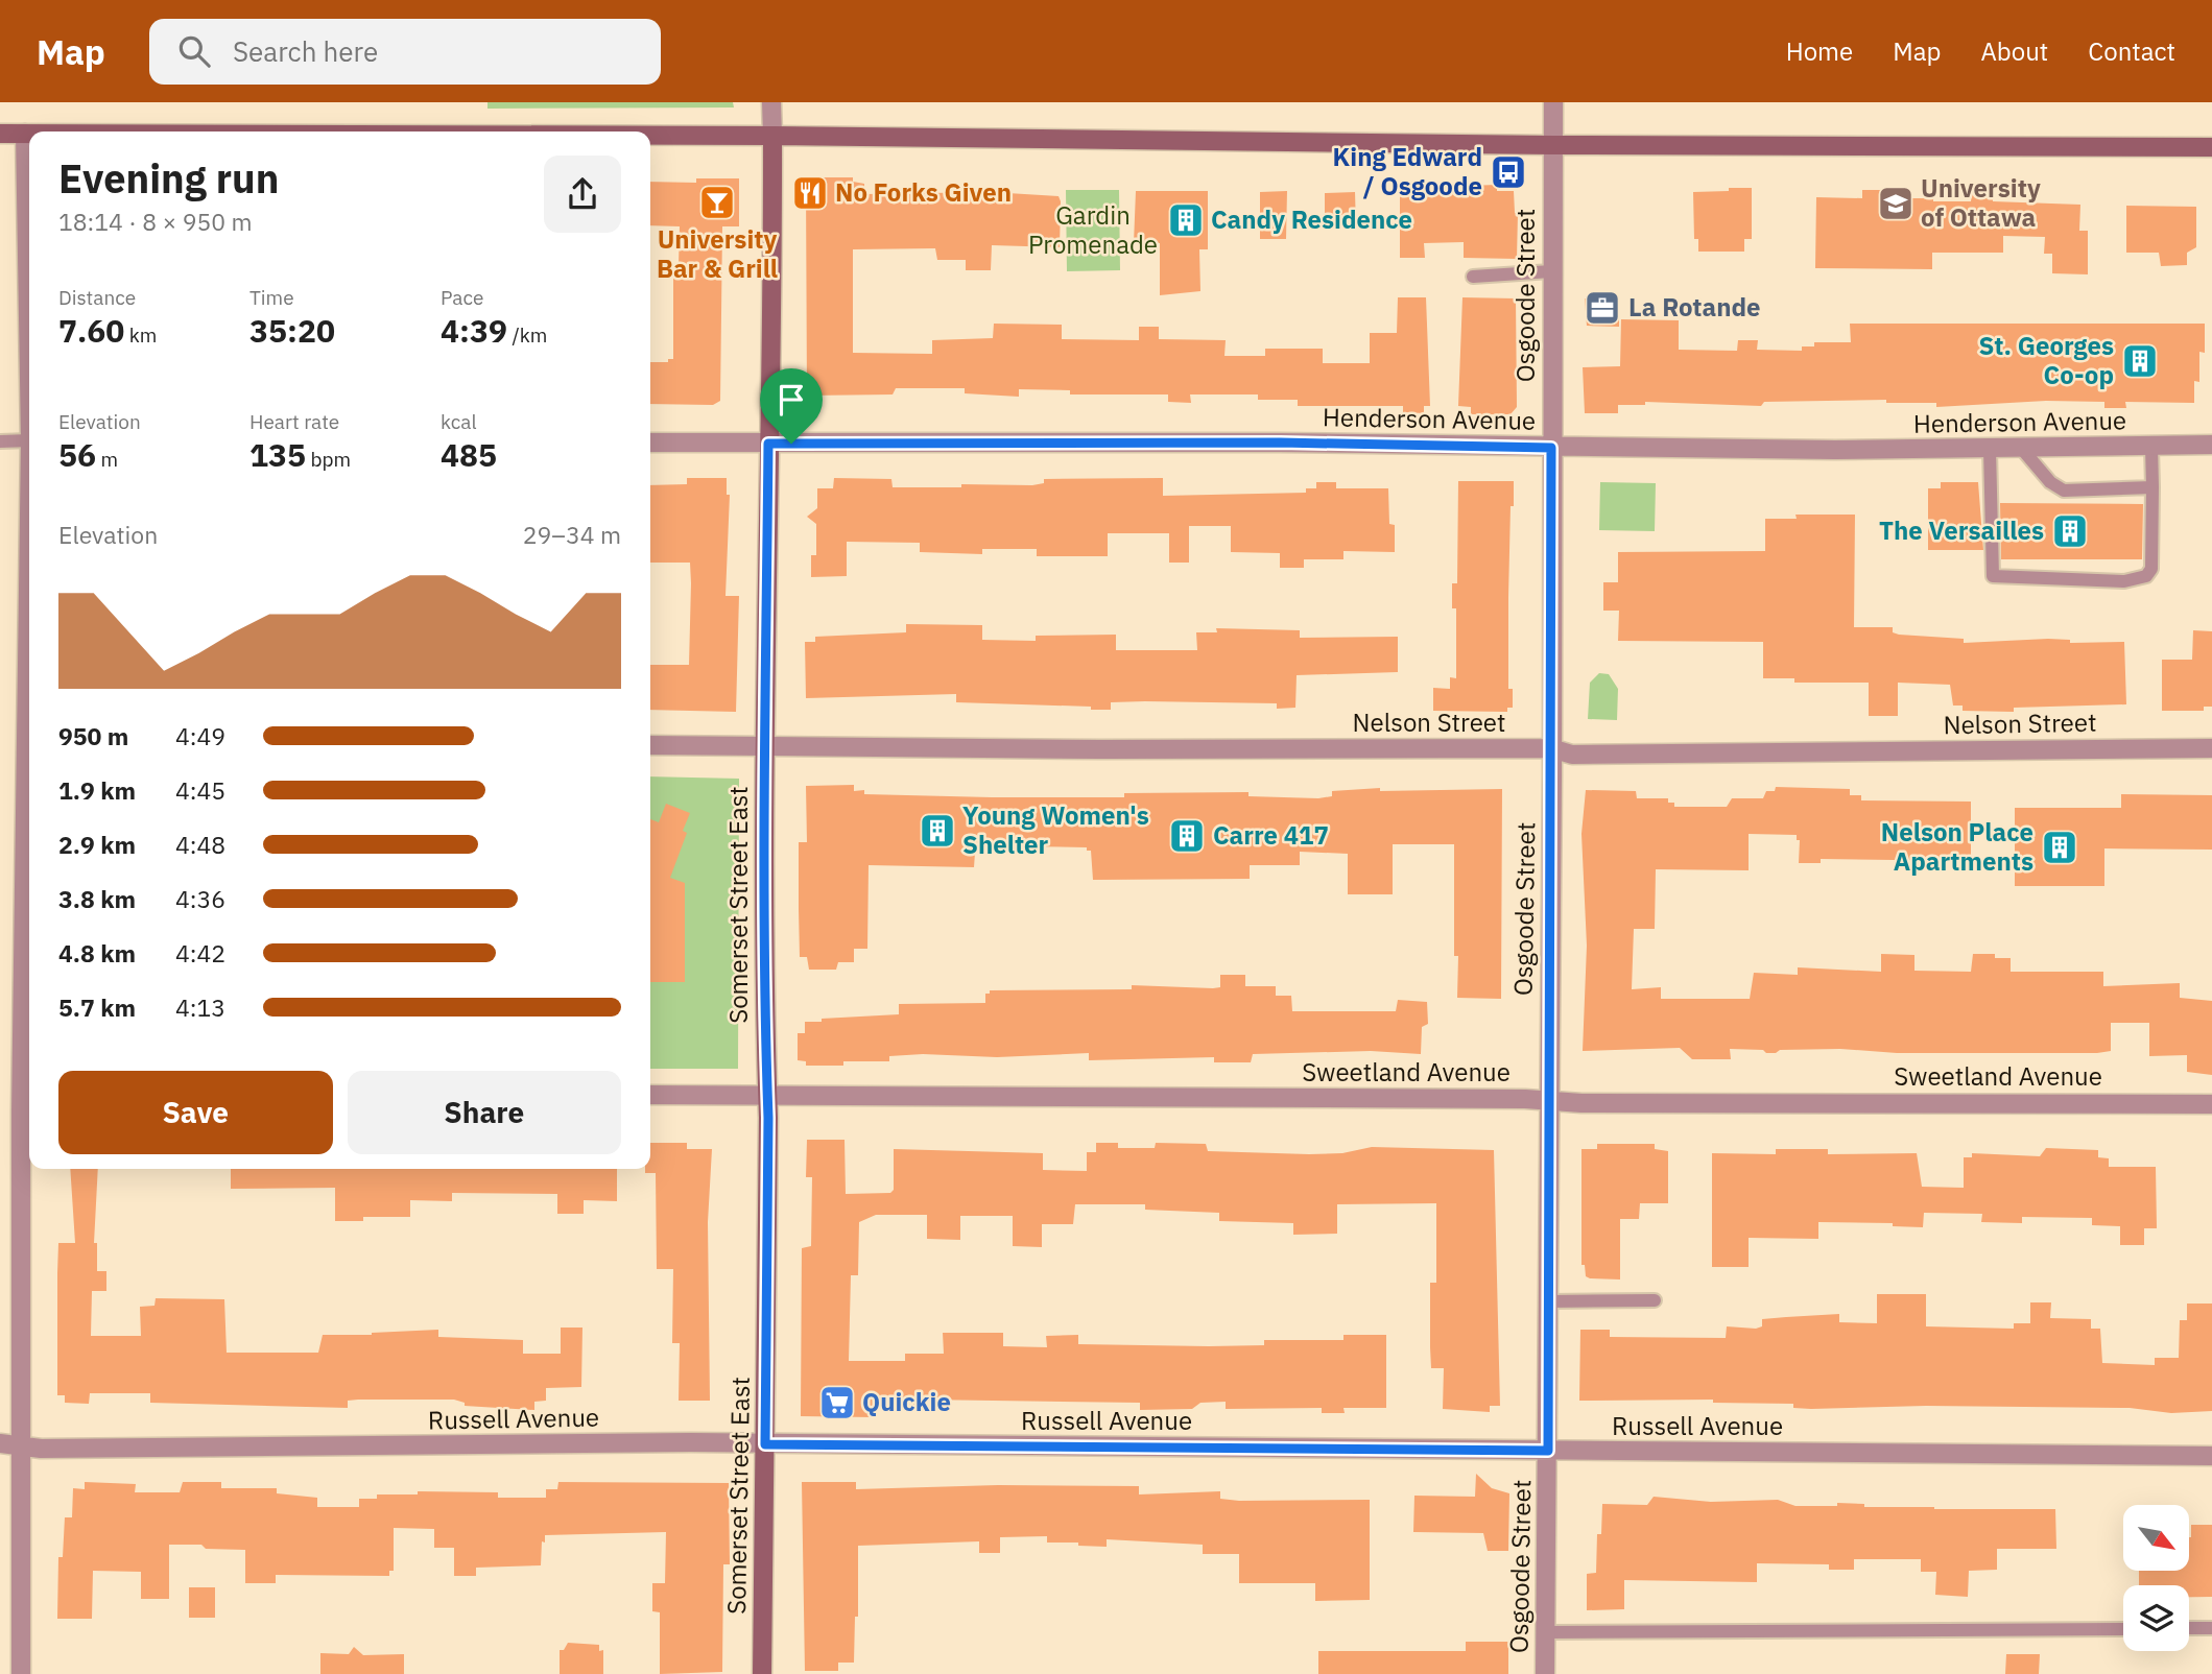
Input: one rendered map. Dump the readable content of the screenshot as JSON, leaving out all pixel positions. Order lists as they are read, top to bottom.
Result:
{
  "streets": {
    "main road": ["Somerset Street East"],
    "street": [
      "Osgoode Street",
      "Henderson Avenue",
      "Nelson Street",
      "Sweetland Avenue",
      "Russell Avenue"
    ]
  },
  "crossings": [
    ["Osgoode Street", "Henderson Avenue"],
    ["Osgoode Street", "Nelson Street"],
    ["Osgoode Street", "Sweetland Avenue"],
    ["Osgoode Street", "Russell Avenue"],
    ["Henderson Avenue", "Somerset Street East"],
    ["Nelson Street", "Somerset Street East"],
    ["Somerset Street East", "Sweetland Avenue"],
    ["Somerset Street East", "Russell Avenue"]
  ],
  "parks": ["Gardin Promenade"],
  "places": {
    "bus stop": ["King Edward / Osgoode"],
    "restaurant": ["No Forks Given"],
    "bar": ["University Bar & Grill"],
    "school or university": ["University of Ottawa"],
    "building": [
      "Candy Residence",
      "St. Georges Co-op",
      "The Versailles",
      "Young Women's Shelter",
      "Carre 417",
      "Nelson Place Apartments"
    ],
    "office": ["La Rotande"],
    "supermarket": ["Quickie"]
  },
  "north": "bottom right",
  "page": {
    "header": "Map",
    "search": "Search here",
    "nav": [
      "Home",
      "Map",
      "About",
      "Contact"
    ],
    "heading": ["Evening run", "18:14 · 8 × 950 m"],
    "stats": [
      ["Distance", "7.60 km"],
      ["Time", "35:20"],
      ["Pace", "4:39 /km"],
      ["Elevation", "56 m"],
      ["Heart rate", "135 bpm"],
      ["kcal", "485"]
    ],
    "chart": ["Elevation", "29–34 m"],
    "list": [
      {
        "name": "950 m",
        "note": "4:49"
      },
      {
        "name": "1.9 km",
        "note": "4:45"
      },
      {
        "name": "2.9 km",
        "note": "4:48"
      },
      {
        "name": "3.8 km",
        "note": "4:36"
      },
      {
        "name": "4.8 km",
        "note": "4:42"
      },
      {
        "name": "5.7 km",
        "note": "4:13"
      }
    ],
    "buttons": ["Save", "Share"]
  }
}
